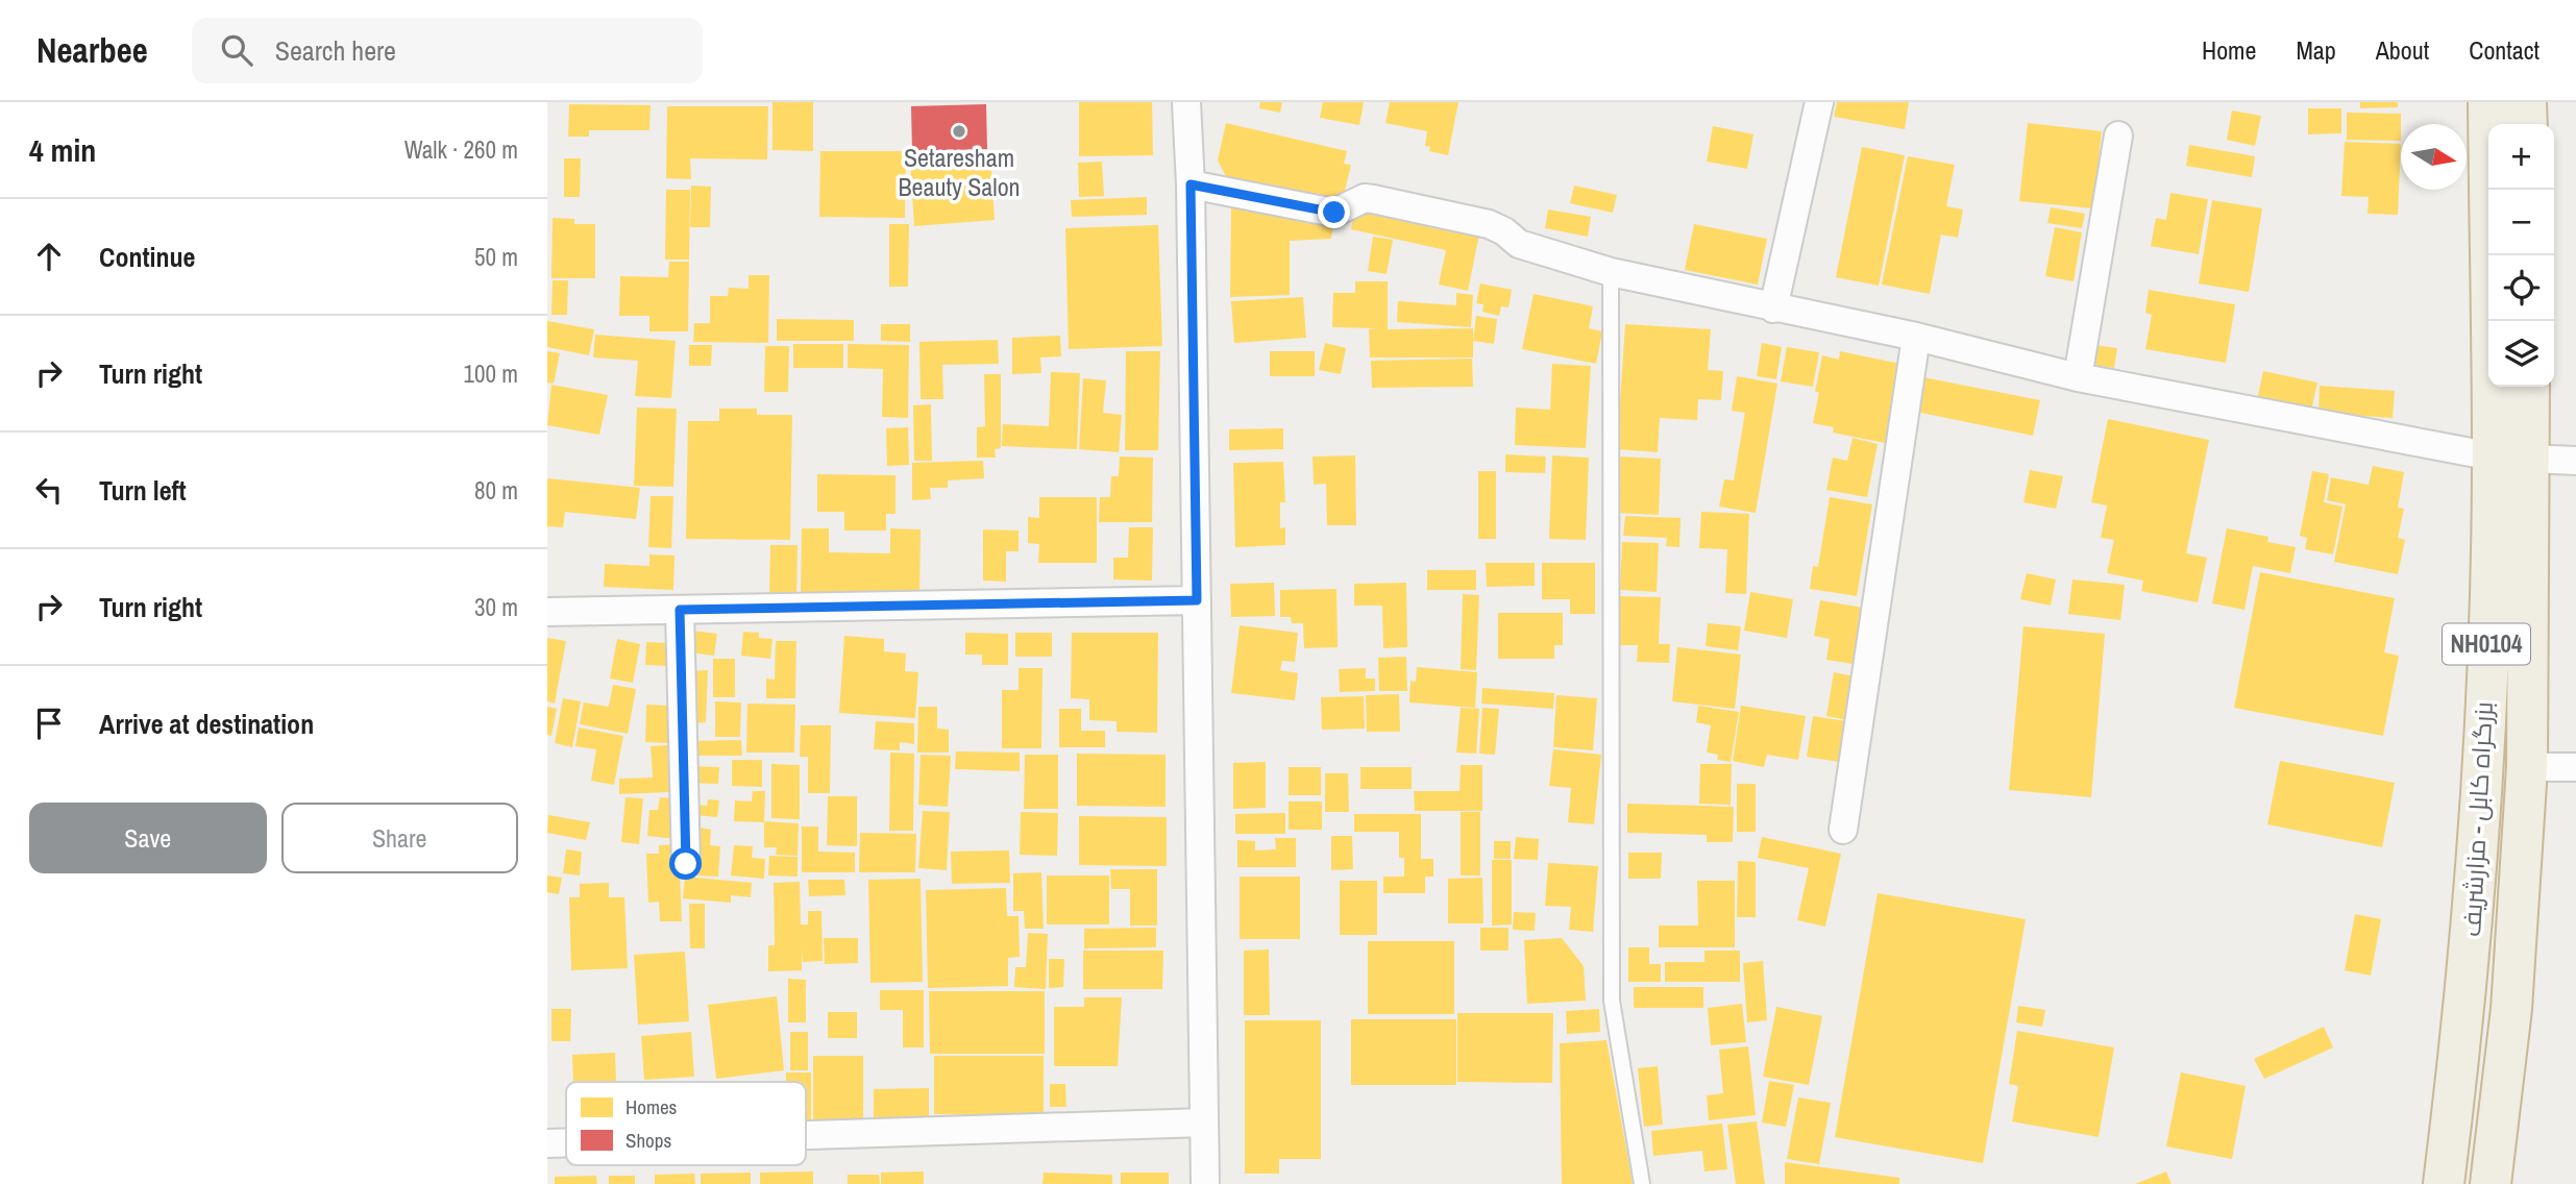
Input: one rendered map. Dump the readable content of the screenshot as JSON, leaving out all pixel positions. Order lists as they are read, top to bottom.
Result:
{
  "streets": {
    "highway": ["NH0104", "بزرگراه کابل - مزارشریف"]
  },
  "places": ["Setaresham Beauty Salon"],
  "legend": ["Homes", "Shops"],
  "north": "right",
  "page": {
    "header": "Nearbee",
    "search": "Search here",
    "nav": [
      "Home",
      "Map",
      "About",
      "Contact"
    ],
    "heading": ["4 min", "Walk · 260 m"],
    "map_buttons": ["+", "−"],
    "list": [
      ["Continue", "50 m"],
      ["Turn right", "100 m"],
      ["Turn left", "80 m"],
      ["Turn right", "30 m"],
      "Arrive at destination"
    ],
    "buttons": ["Save", "Share"]
  }
}
